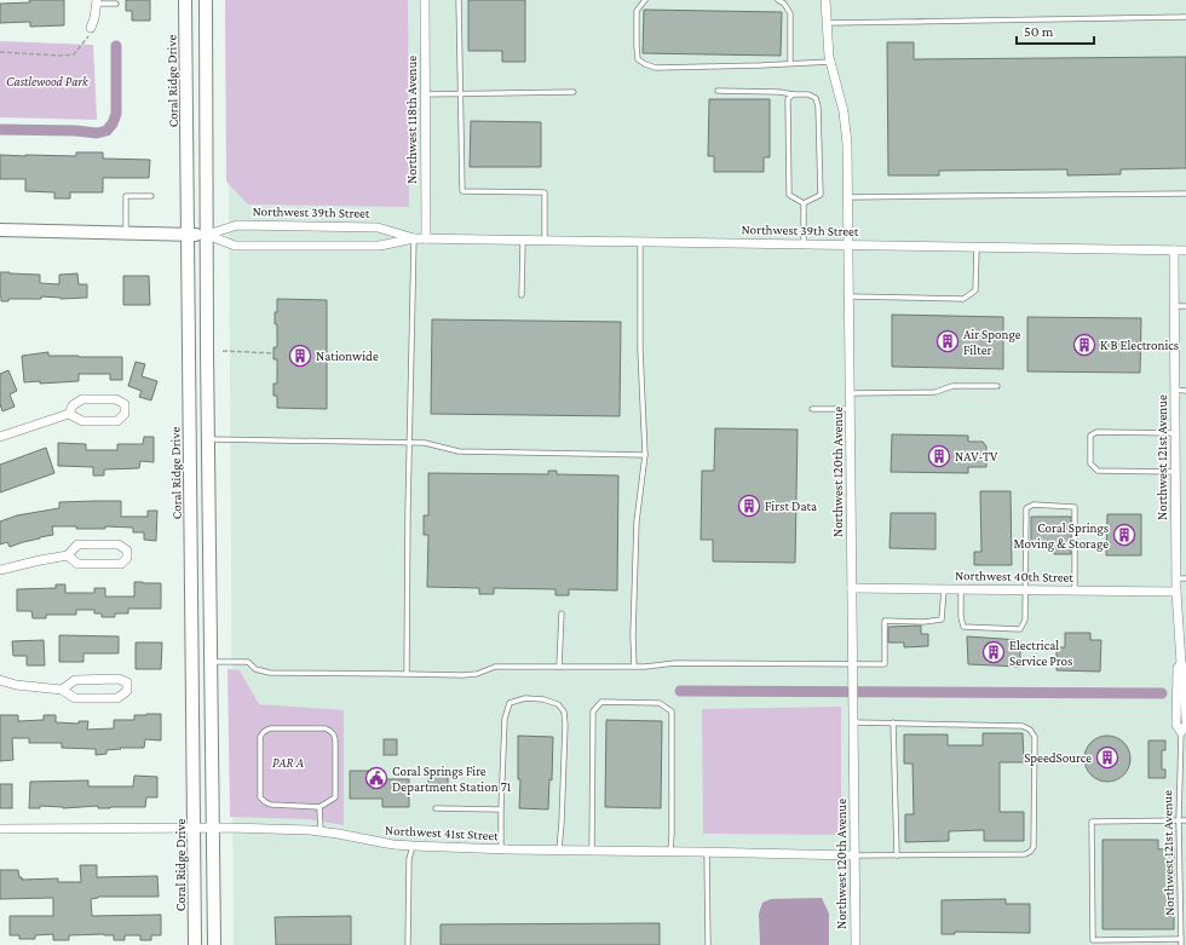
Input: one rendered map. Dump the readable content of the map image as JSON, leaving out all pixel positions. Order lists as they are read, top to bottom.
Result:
{
  "streets": {
    "main road": ["Coral Ridge Drive", "Northwest 39th Street"],
    "street": [
      "Northwest 118th Avenue",
      "Northwest 121st Avenue",
      "Northwest 120th Avenue",
      "Northwest 40th Street",
      "Northwest 41st Street"
    ]
  },
  "crossings": [
    ["Coral Ridge Drive", "Northwest 39th Street"],
    ["Coral Ridge Drive", "Northwest 41st Street"],
    ["Northwest 118th Avenue", "Northwest 39th Street"],
    ["Northwest 39th Street", "Northwest 121st Avenue"],
    ["Northwest 39th Street", "Northwest 120th Avenue"],
    ["Northwest 121st Avenue", "Northwest 40th Street"],
    ["Northwest 120th Avenue", "Northwest 40th Street"],
    ["Northwest 120th Avenue", "Northwest 41st Street"]
  ],
  "parks": ["Castlewood Park", "PAR A"],
  "places": {
    "building": [
      "Air Sponge Filter",
      "K B Electronics",
      "Nationwide",
      "NAV-TV",
      "First Data",
      "Coral Springs Moving & Storage",
      "Electrical Service Pros",
      "SpeedSource"
    ],
    "public building": ["Coral Springs Fire Department Station 71"]
  },
  "scale_bar": "50 m"
}
